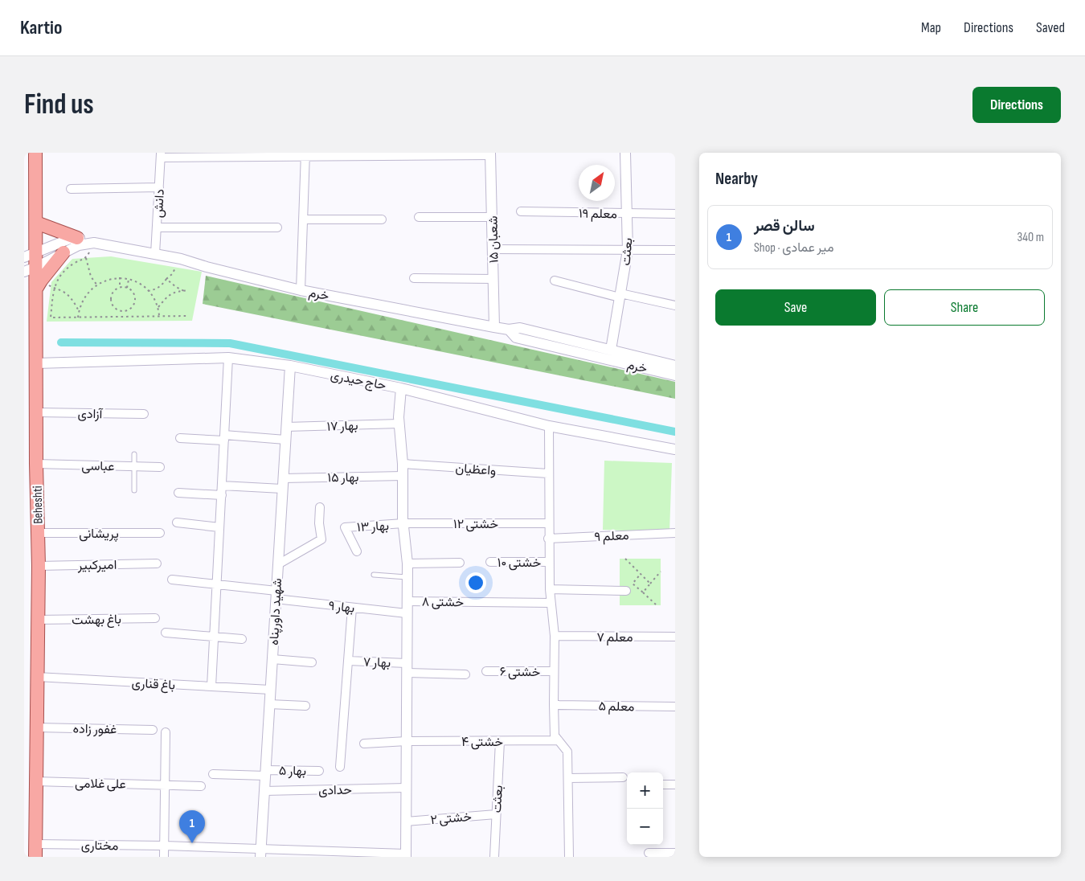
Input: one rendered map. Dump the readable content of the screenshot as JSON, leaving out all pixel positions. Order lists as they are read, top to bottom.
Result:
{
  "streets": {
    "main road": ["Beheshti"],
    "street": [
      "دانش",
      "معلم ۱۹",
      "۱۵ شعبان",
      "بعثت",
      "خرم",
      "حاج حیدری",
      "آزادی",
      "بهار ۱۷",
      "عباسی",
      "واعظیان",
      "بهار ۱۵",
      "خشتی ۱۲",
      "بهار ۱۳",
      "پریشانی",
      "معلم ۹",
      "خشتی ۱۰",
      "امیرکبیر",
      "خشتی ۸",
      "بهار ۹",
      "شهید داورپناه",
      "باغ بهشت",
      "معلم ۷",
      "بهار ۷",
      "خشتی ۶",
      "باغ قناری",
      "معلم ۵",
      "غفور زاده",
      "خشتی ۴",
      "بهار ۵",
      "علی غلامی",
      "حدادی",
      "خشتی ۲",
      "مختاری"
    ]
  },
  "crossings": [
    ["دانش", "خرم"],
    ["معلم ۱۹", "بعثت"],
    ["۱۵ شعبان", "خرم"],
    ["بعثت", "خرم"],
    ["بعثت", "خشتی ۴"],
    ["بعثت", "خشتی ۲"],
    ["خرم", "Beheshti"],
    ["حاج حیدری", "Beheshti"],
    ["حاج حیدری", "شهید داورپناه"],
    ["آزادی", "Beheshti"],
    ["بهار ۱۷", "شهید داورپناه"],
    ["عباسی", "Beheshti"],
    ["بهار ۱۵", "شهید داورپناه"],
    ["Beheshti", "پریشانی"],
    ["Beheshti", "امیرکبیر"],
    ["Beheshti", "باغ بهشت"],
    ["Beheshti", "باغ قناری"],
    ["Beheshti", "غفور زاده"],
    ["Beheshti", "علی غلامی"],
    ["Beheshti", "مختاری"],
    ["خشتی ۱۲", "بهار ۱۳"],
    ["بهار ۹", "شهید داورپناه"],
    ["شهید داورپناه", "باغ قناری"],
    ["شهید داورپناه", "بهار ۵"],
    ["شهید داورپناه", "حدادی"],
    ["شهید داورپناه", "مختاری"]
  ],
  "north": "top right",
  "page": {
    "header": "Kartio",
    "nav": ["Map", "Directions", "Saved"],
    "buttons": [
      "Directions",
      ["Save", "Share"]
    ],
    "title": "Find us",
    "heading": "Nearby",
    "list": [
      {
        "mark": "1",
        "name": "سالن قصر",
        "note": "Shop · میر عمادی",
        "value": "340 m"
      }
    ],
    "map_buttons": ["+", "−"],
    "pins": "1"
  }
}
